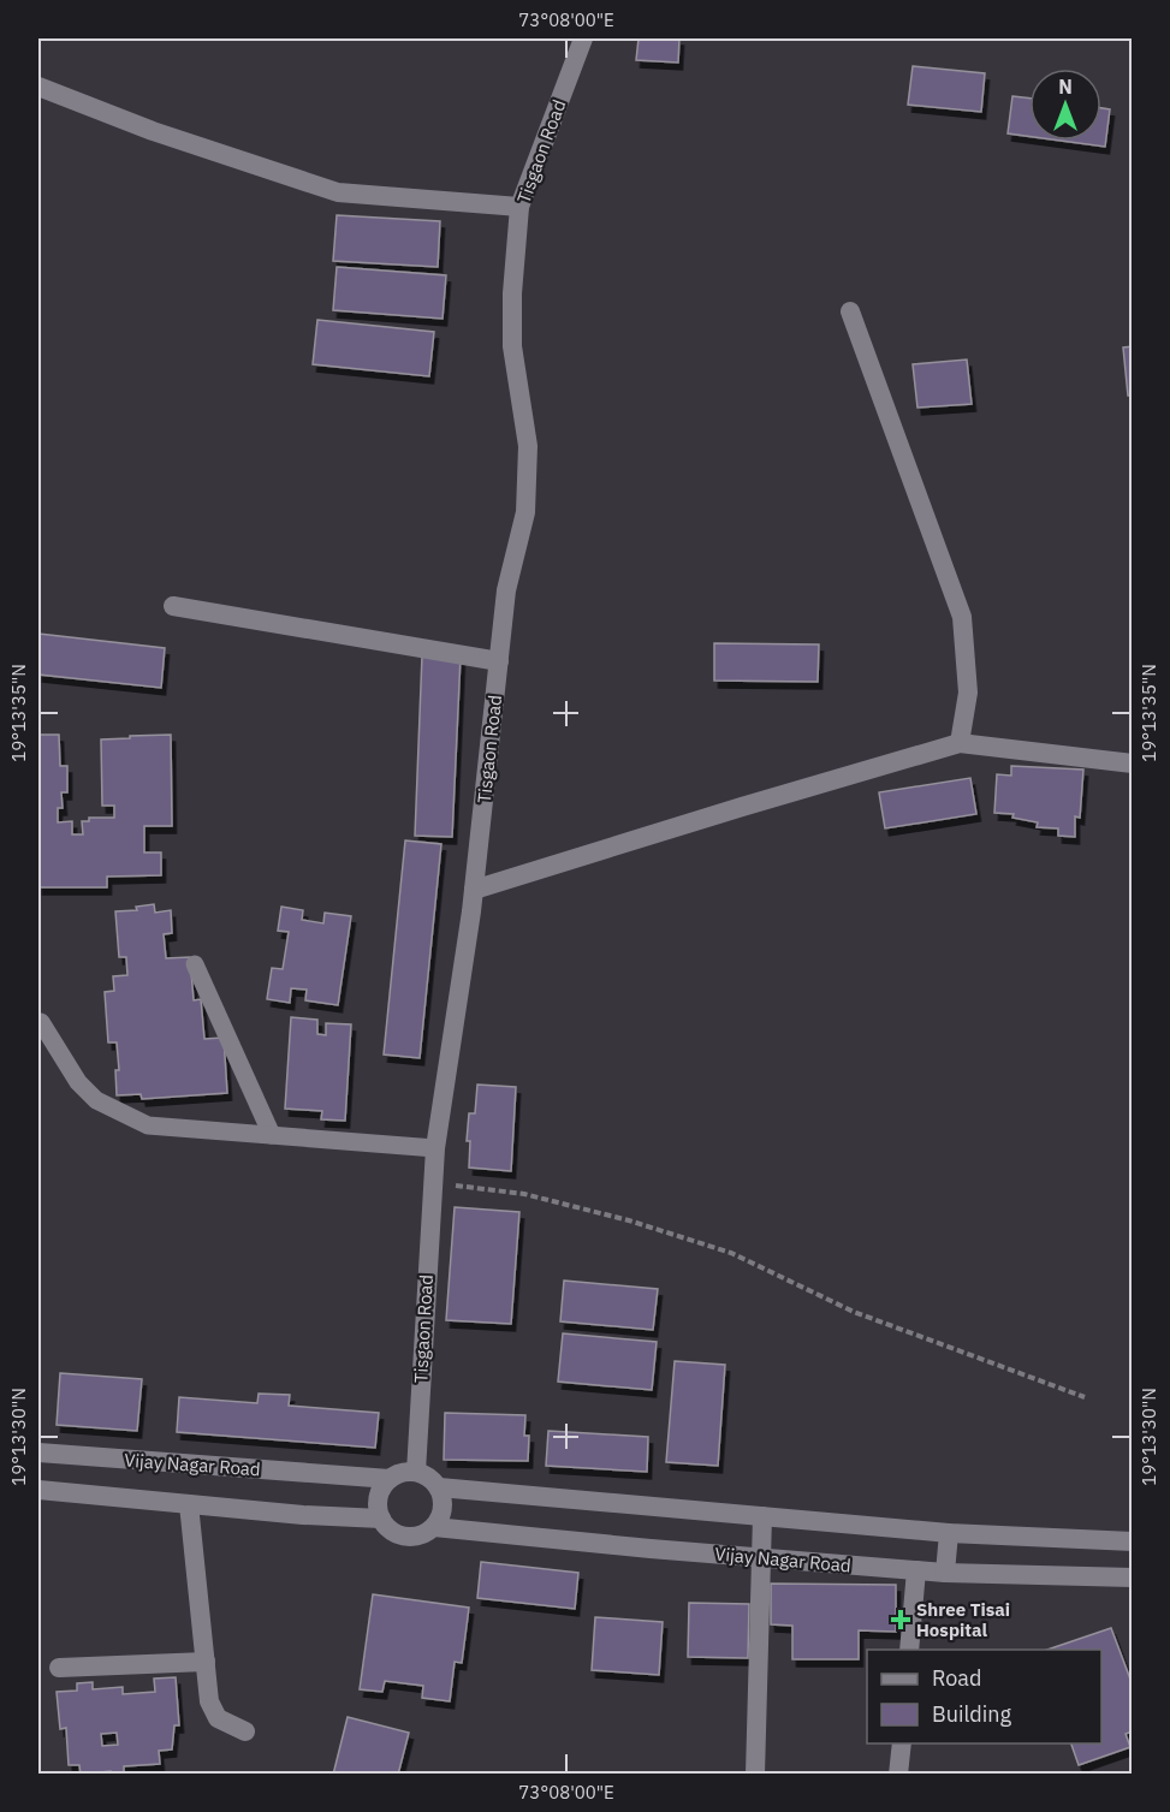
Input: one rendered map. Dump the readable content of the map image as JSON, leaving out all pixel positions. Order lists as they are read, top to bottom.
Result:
{
  "streets": {
    "street": ["Tisgaon Road", "Vijay Nagar Road"]
  },
  "crossings": [
    ["Tisgaon Road", "Vijay Nagar Road"]
  ],
  "places": {
    "health": ["Shree Tisai Hospital"]
  },
  "legend": ["Road", "Building"],
  "north": "top",
  "coordinates": ["73°08'00\"E", "19°13'35\"N", "19°13'30\"N"]
}
